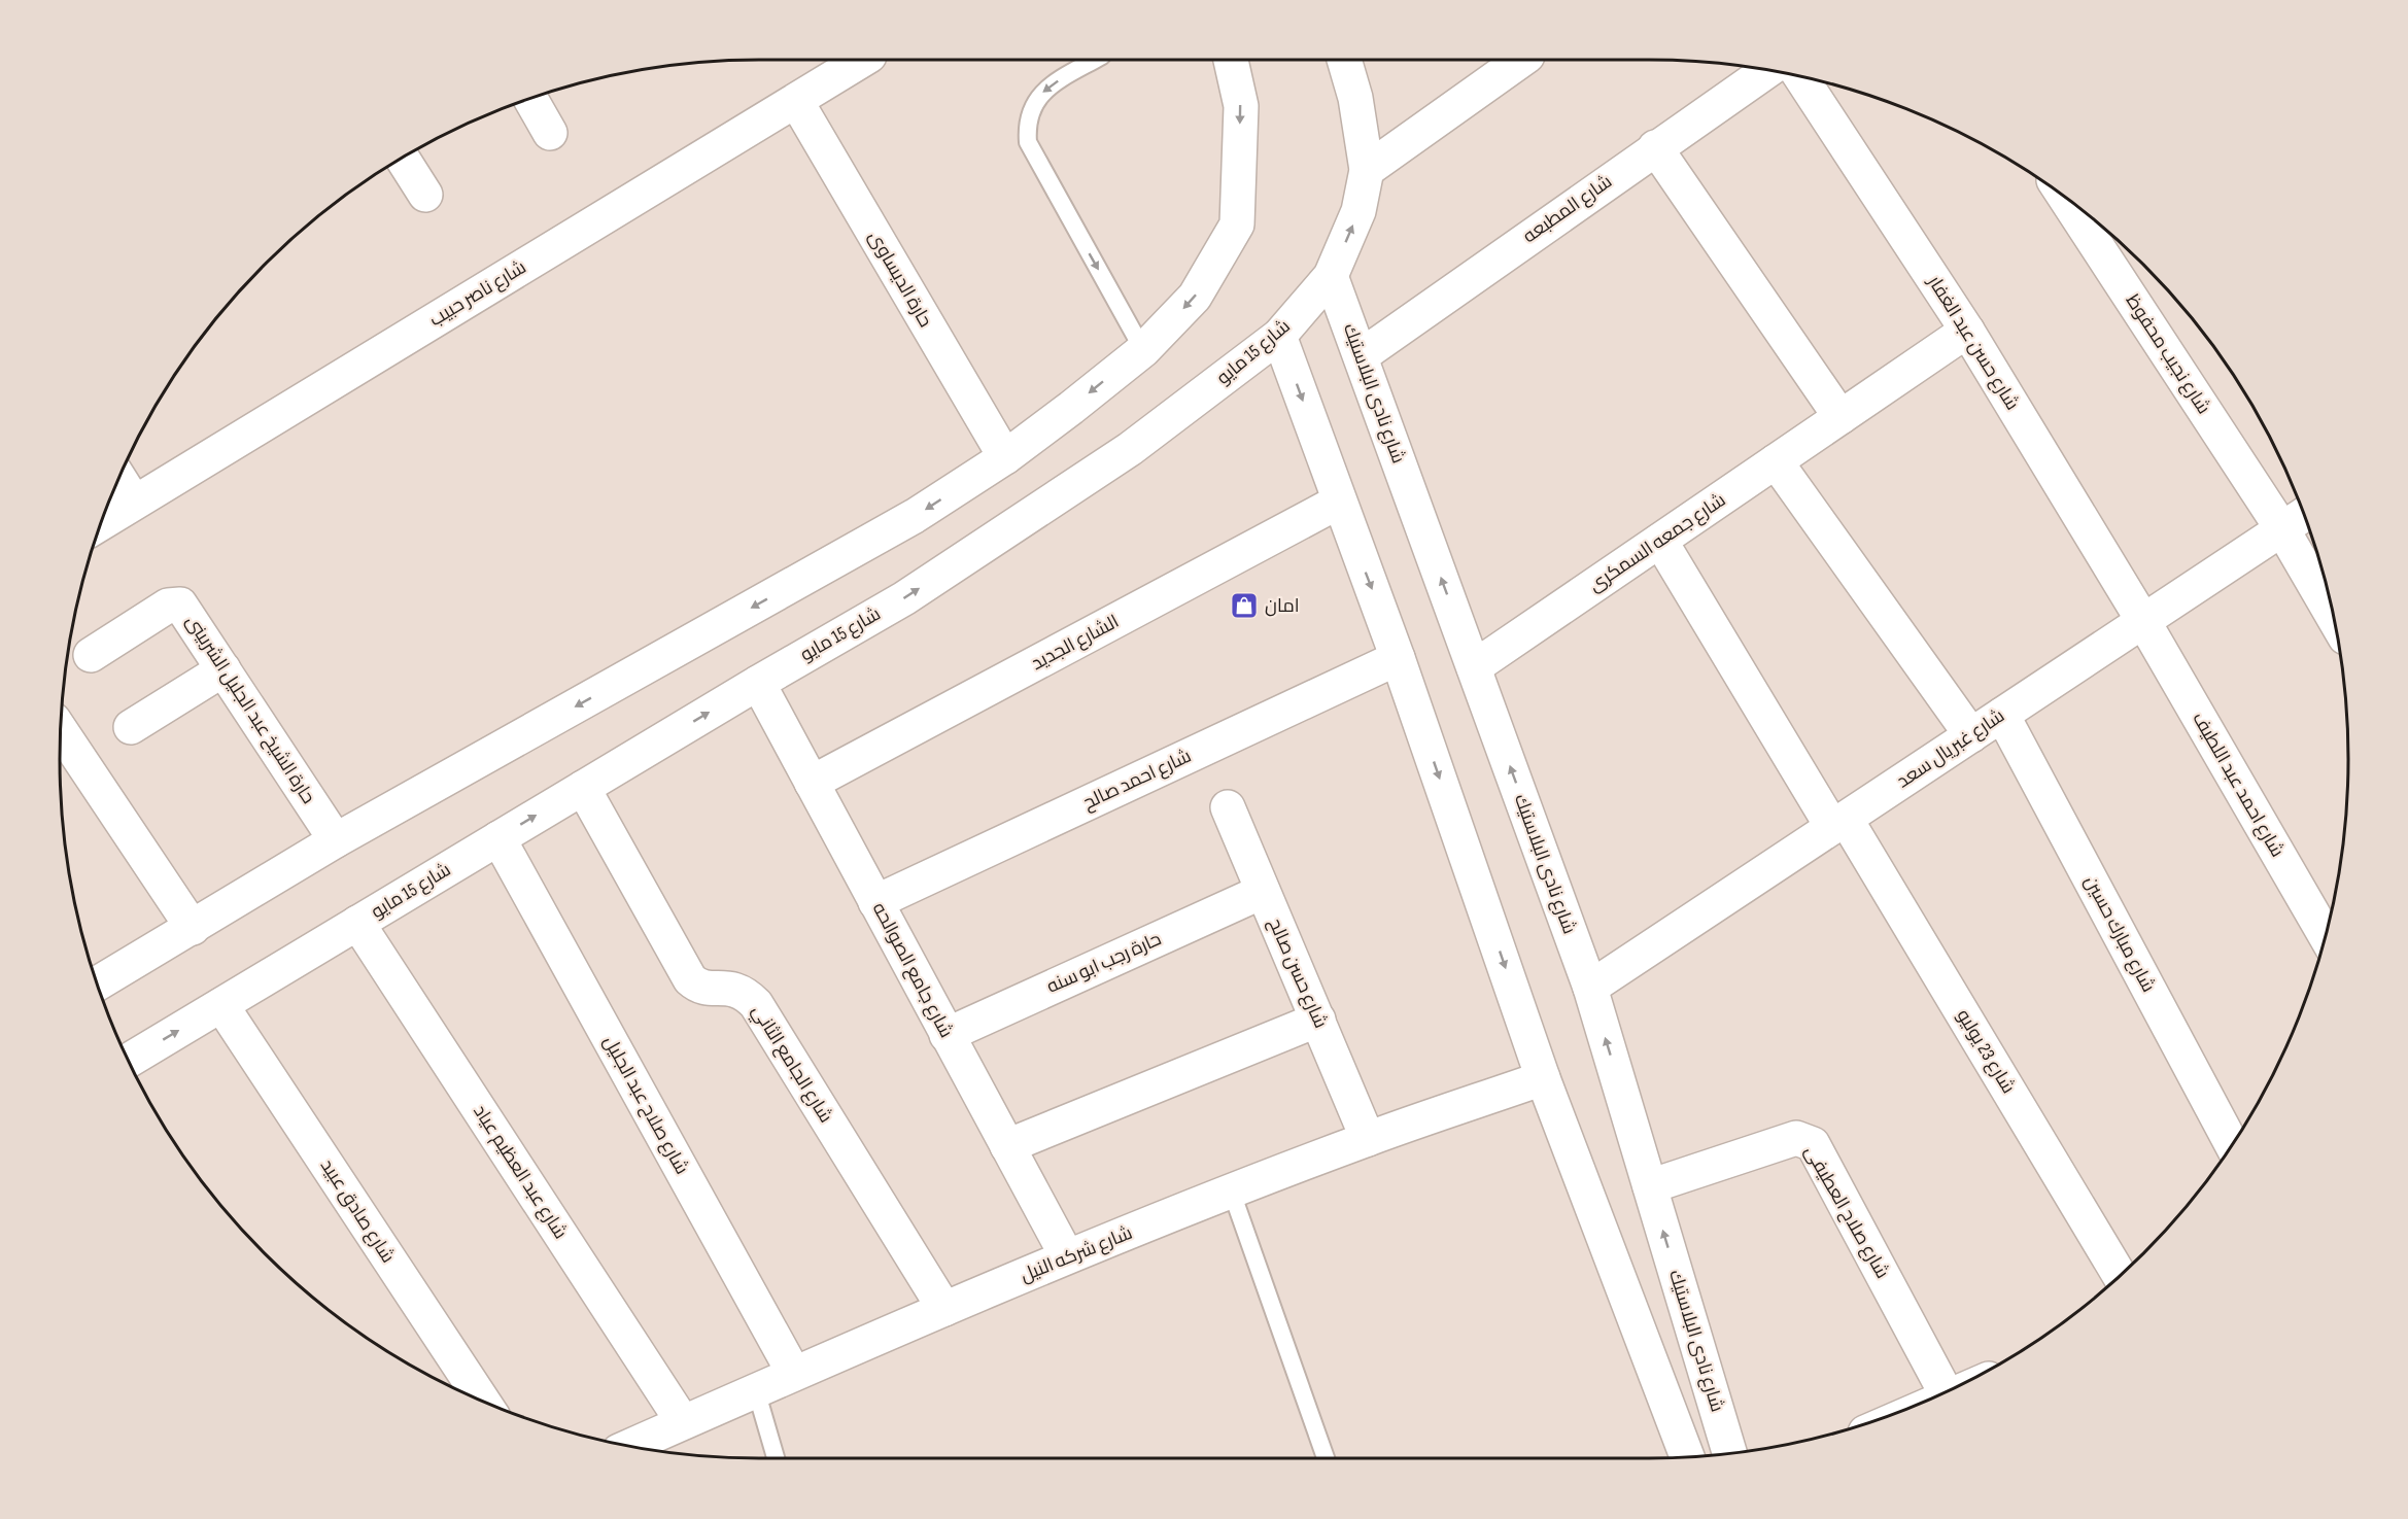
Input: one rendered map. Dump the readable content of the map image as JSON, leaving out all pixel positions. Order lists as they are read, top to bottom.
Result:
{
  "streets": {
    "street": [
      "شارع المطبعه",
      "حارة الديساوى",
      "شارع ناصر حبيب",
      "شارع حسن عبد الغفار",
      "شارع 15 مايو",
      "شارع نجيب محفوظ",
      "شارع نادى البلاستيك",
      "شارع جمعه السمكرى",
      "الشارع الجديد",
      "حارة الشيخ عبد الجليل الشربينى",
      "شارع غبريال سعد",
      "شارع احمد صالح",
      "شارع احمد عبد اللطيف",
      "شارع مبارك حسين",
      "حارة رجب ابو سنه",
      "شارع جامع الصوالحه",
      "شارع حسن صالح",
      "شارع 23 يوليو",
      "شارع الجامع الثاني",
      "شارع صلاح عبد الجليل",
      "شارع عبد العظيم عياد",
      "شارع صادق عبيد",
      "شارع صلاح العطيفى",
      "شارع شركه النيل"
    ]
  },
  "crossings": [
    ["شارع المطبعه", "شارع نادى البلاستيك"],
    ["حارة الديساوى", "شارع ناصر حبيب"],
    ["شارع حسن عبد الغفار", "شارع جمعه السمكرى"],
    ["شارع حسن عبد الغفار", "شارع غبريال سعد"],
    ["شارع حسن عبد الغفار", "شارع احمد عبد اللطيف"],
    ["شارع 15 مايو", "شارع نادى البلاستيك"],
    ["شارع 15 مايو", "شارع جامع الصوالحه"],
    ["شارع 15 مايو", "شارع الجامع الثاني"],
    ["شارع 15 مايو", "شارع صلاح عبد الجليل"],
    ["شارع 15 مايو", "شارع عبد العظيم عياد"],
    ["شارع 15 مايو", "شارع صادق عبيد"],
    ["شارع نجيب محفوظ", "شارع غبريال سعد"],
    ["شارع نادى البلاستيك", "شارع جمعه السمكرى"],
    ["شارع نادى البلاستيك", "شارع غبريال سعد"],
    ["شارع نادى البلاستيك", "شارع صلاح العطيفى"],
    ["شارع جمعه السمكرى", "شارع 23 يوليو"],
    ["الشارع الجديد", "شارع جامع الصوالحه"],
    ["شارع غبريال سعد", "شارع احمد عبد اللطيف"],
    ["شارع غبريال سعد", "شارع مبارك حسين"],
    ["شارع غبريال سعد", "شارع 23 يوليو"],
    ["شارع احمد صالح", "شارع جامع الصوالحه"],
    ["حارة رجب ابو سنه", "شارع جامع الصوالحه"],
    ["حارة رجب ابو سنه", "شارع حسن صالح"],
    ["شارع جامع الصوالحه", "شارع شركه النيل"],
    ["شارع حسن صالح", "شارع شركه النيل"],
    ["شارع الجامع الثاني", "شارع شركه النيل"],
    ["شارع صلاح عبد الجليل", "شارع شركه النيل"],
    ["شارع عبد العظيم عياد", "شارع شركه النيل"]
  ],
  "places": {
    "shop": ["امان"]
  }
}
